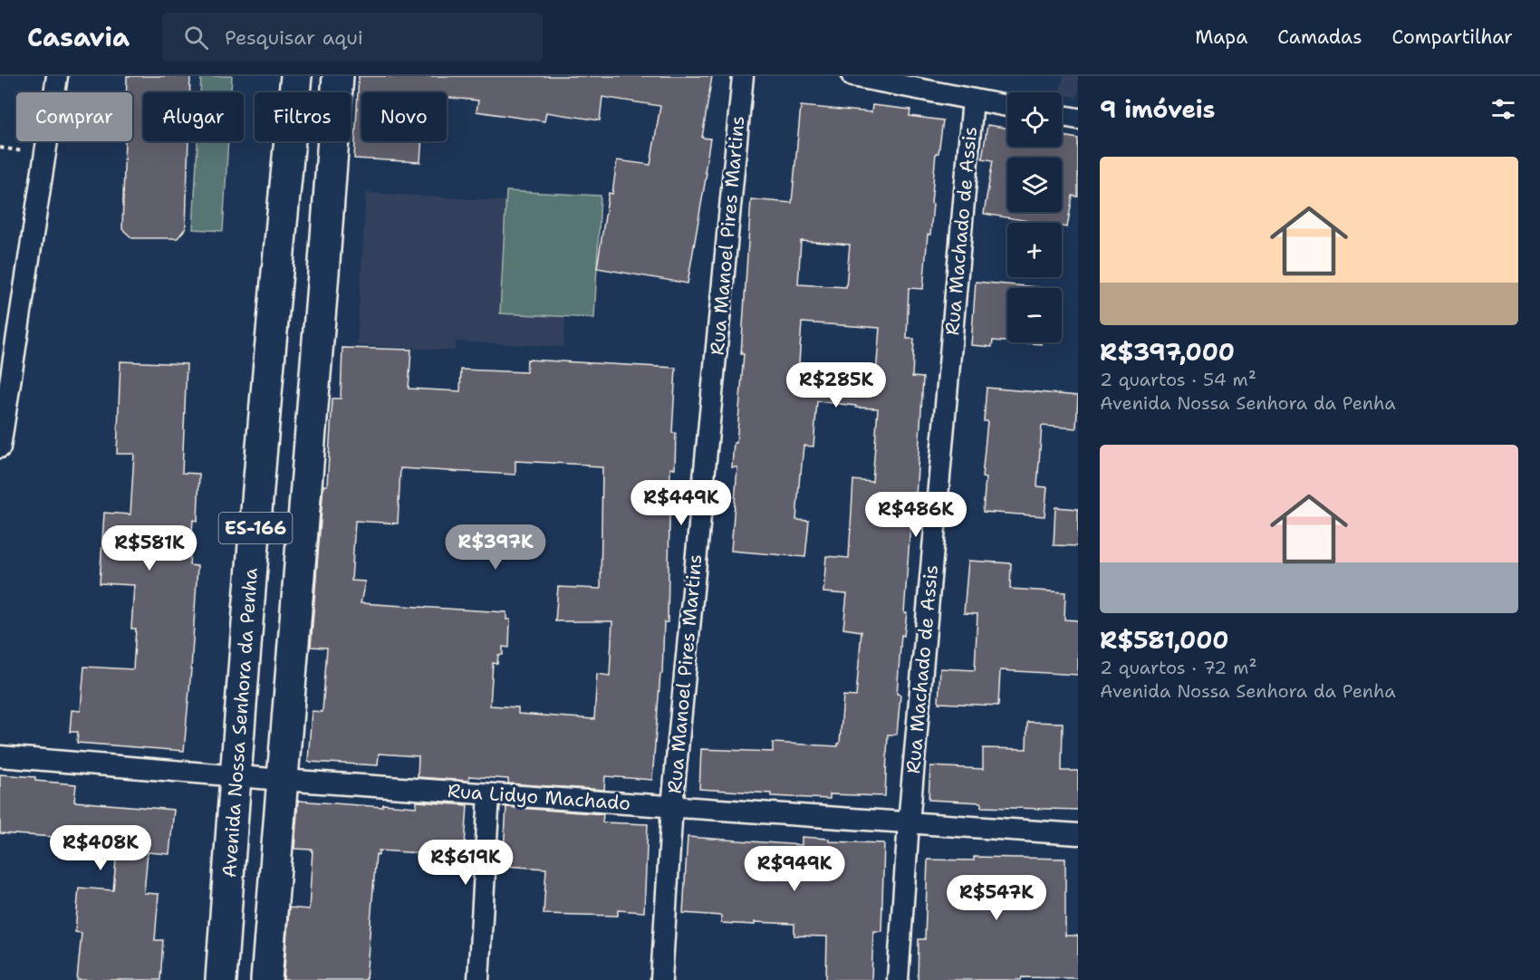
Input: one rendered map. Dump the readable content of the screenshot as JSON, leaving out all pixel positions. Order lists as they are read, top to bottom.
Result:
{
  "streets": {
    "main road": ["ES-166", "Avenida Nossa Senhora da Penha"],
    "street": ["Rua Machado de Assis", "Rua Manoel Pires Martins", "Rua Lidyo Machado"]
  },
  "crossings": [
    ["Rua Machado de Assis", "Rua Lidyo Machado"],
    ["Rua Manoel Pires Martins", "Rua Lidyo Machado"],
    ["ES-166", "Rua Lidyo Machado"],
    ["Avenida Nossa Senhora da Penha", "Rua Lidyo Machado"]
  ],
  "page": {
    "header": "Casavia",
    "search": "Pesquisar aqui",
    "nav": ["Mapa", "Camadas", "Compartilhar"],
    "heading": "9 imóveis",
    "map_buttons": ["+", "−"],
    "chip": [
      "Comprar",
      "Alugar",
      "Filtros",
      "Novo"
    ],
    "list": [
      {
        "name": "R$397,000",
        "note": "2 quartos · 54 m² · Avenida Nossa Senhora da Penha"
      },
      {
        "name": "R$581,000",
        "note": "2 quartos · 72 m² · Avenida Nossa Senhora da Penha"
      }
    ],
    "price": [
      "R$285K",
      "R$449K",
      "R$486K",
      "R$397K",
      "R$581K",
      "R$408K",
      "R$619K",
      "R$949K",
      "R$547K"
    ]
  }
}
